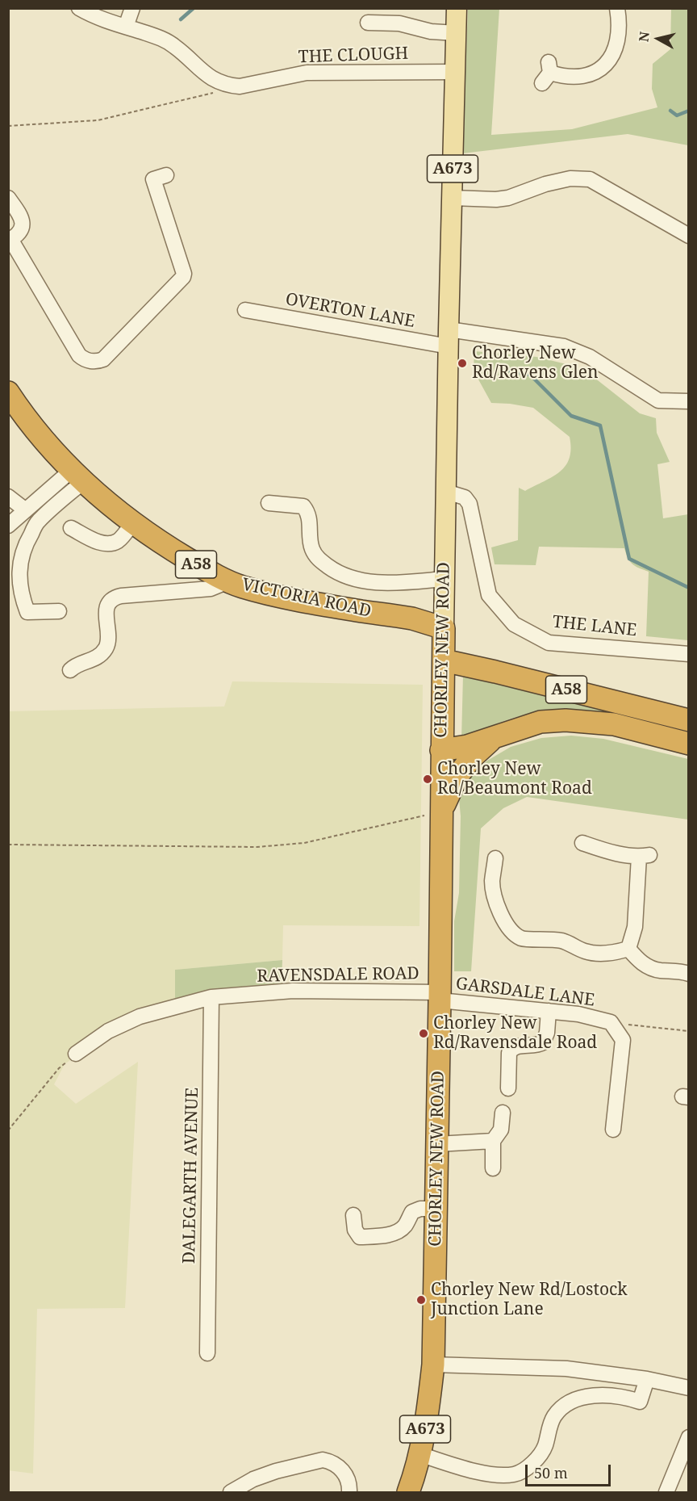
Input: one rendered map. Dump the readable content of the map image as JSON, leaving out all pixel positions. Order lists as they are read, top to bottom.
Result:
{
  "streets": {
    "highway": [
      "A673",
      "A58",
      "VICTORIA ROAD",
      "CHORLEY NEW ROAD"
    ],
    "street": [
      "THE CLOUGH",
      "OVERTON LANE",
      "THE LANE",
      "RAVENSDALE ROAD",
      "GARSDALE LANE",
      "DALEGARTH AVENUE"
    ]
  },
  "crossings": [
    ["THE CLOUGH", "CHORLEY NEW ROAD"],
    ["OVERTON LANE", "CHORLEY NEW ROAD"],
    ["A58", "CHORLEY NEW ROAD"],
    ["VICTORIA ROAD", "CHORLEY NEW ROAD"],
    ["THE LANE", "CHORLEY NEW ROAD"],
    ["CHORLEY NEW ROAD", "RAVENSDALE ROAD"],
    ["CHORLEY NEW ROAD", "GARSDALE LANE"],
    ["RAVENSDALE ROAD", "GARSDALE LANE"],
    ["RAVENSDALE ROAD", "DALEGARTH AVENUE"]
  ],
  "places": [
    "Chorley New Rd/Ravens Glen",
    "Chorley New Rd/Beaumont Road",
    "Chorley New Rd/Ravensdale Road",
    "Chorley New Rd/Lostock Junction Lane"
  ],
  "scale_bar": "50 m",
  "north": "left"
}
